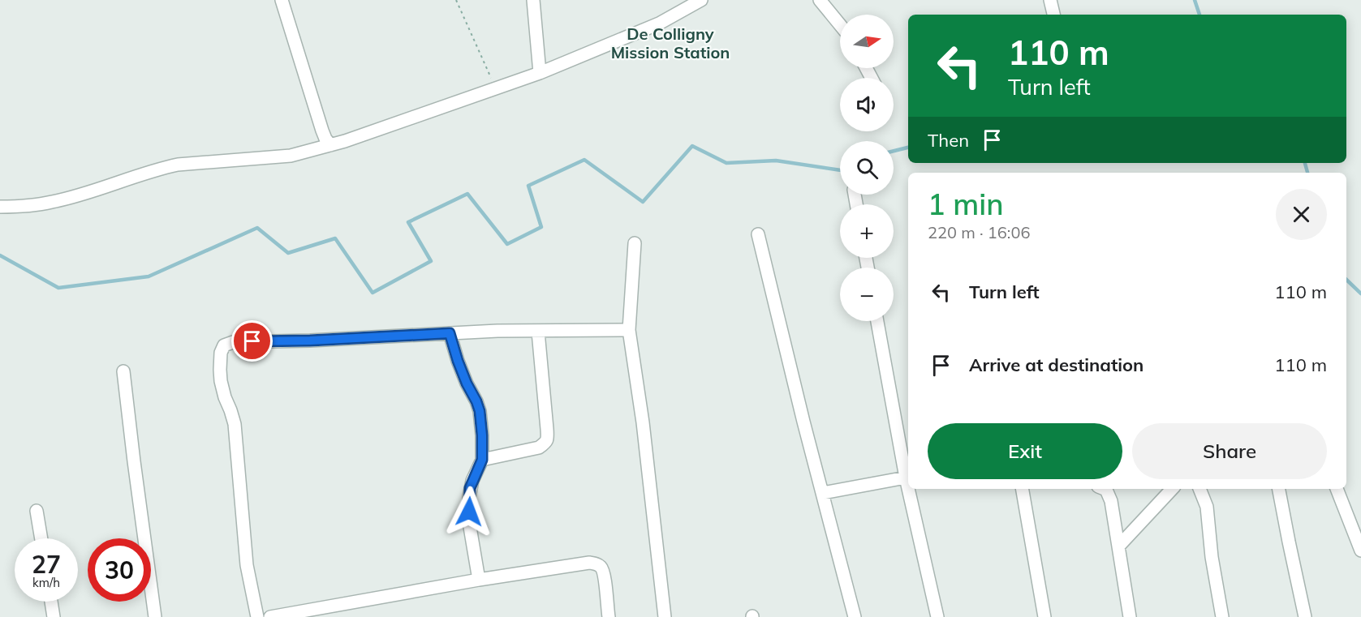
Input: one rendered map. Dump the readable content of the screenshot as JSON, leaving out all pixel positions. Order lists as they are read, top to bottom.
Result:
{
  "districts": ["De Colligny Mission Station"],
  "north": "right",
  "page": {
    "map_buttons": ["+", "−"],
    "turn": ["110 m", "Turn left"],
    "then": "Then",
    "heading": ["1 min", "220 m · 16:06"],
    "list": [
      {
        "name": "Turn left",
        "value": "110 m"
      },
      {
        "name": "Arrive at destination",
        "value": "110 m"
      }
    ],
    "buttons": ["Exit", "Share"],
    "speed": "27 km/h",
    "limit": "30"
  }
}
